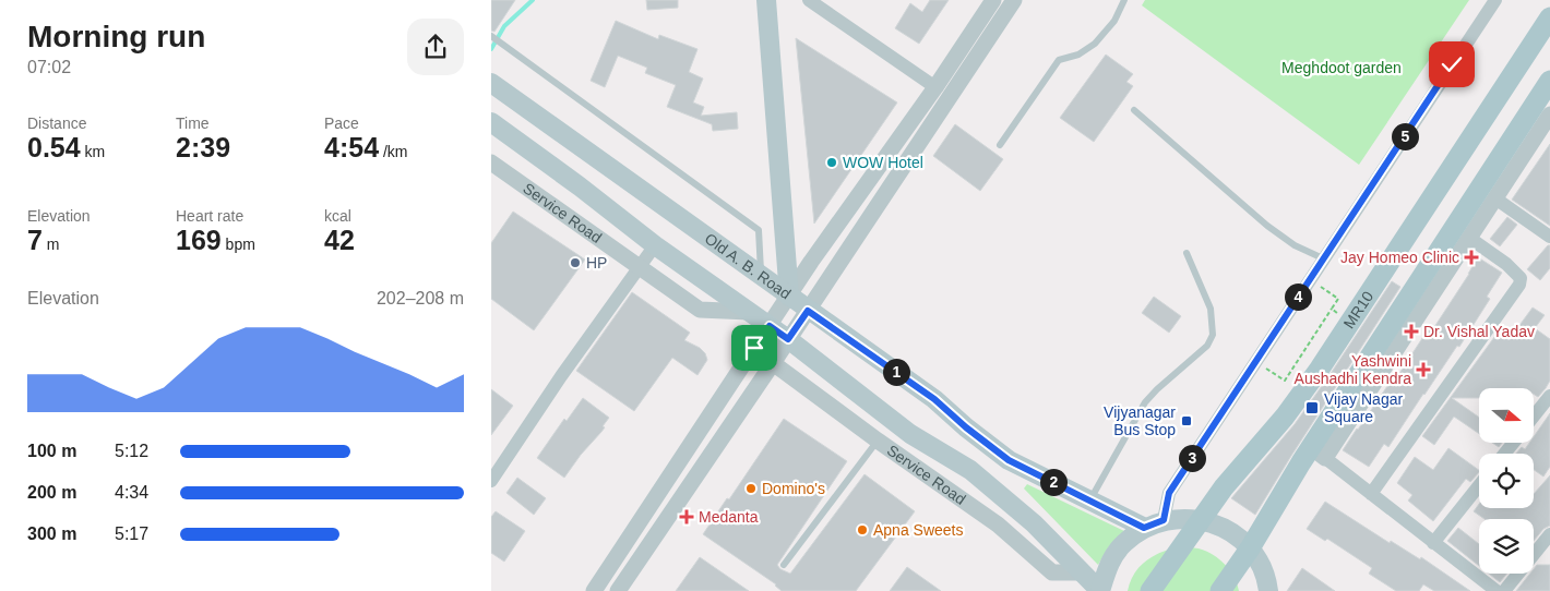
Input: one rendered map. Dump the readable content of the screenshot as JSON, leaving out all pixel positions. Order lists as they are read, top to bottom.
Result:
{
  "streets": {
    "main road": ["Old A. B. Road", "MR10"],
    "street": ["Service Road"]
  },
  "parks": ["Meghdoot garden"],
  "places": {
    "other": [
      "WOW Hotel",
      "HP",
      "Domino's",
      "Apna Sweets"
    ],
    "health": [
      "Jay Homeo Clinic",
      "Dr. Vishal Yadav",
      "Yashwini Aushadhi Kendra",
      "Medanta"
    ],
    "transit": ["Vijay Nagar Square", "Vijyanagar Bus Stop"]
  },
  "north": "right",
  "page": {
    "heading": ["Morning run", "07:02"],
    "stats": [
      ["Distance", "0.54 km"],
      ["Time", "2:39"],
      ["Pace", "4:54 /km"],
      ["Elevation", "7 m"],
      ["Heart rate", "169 bpm"],
      ["kcal", "42"]
    ],
    "pins": [
      "5",
      "4",
      "1",
      "3",
      "2"
    ],
    "chart": ["Elevation", "202–208 m"],
    "list": [
      {
        "name": "100 m",
        "note": "5:12"
      },
      {
        "name": "200 m",
        "note": "4:34"
      },
      {
        "name": "300 m",
        "note": "5:17"
      }
    ]
  }
}
